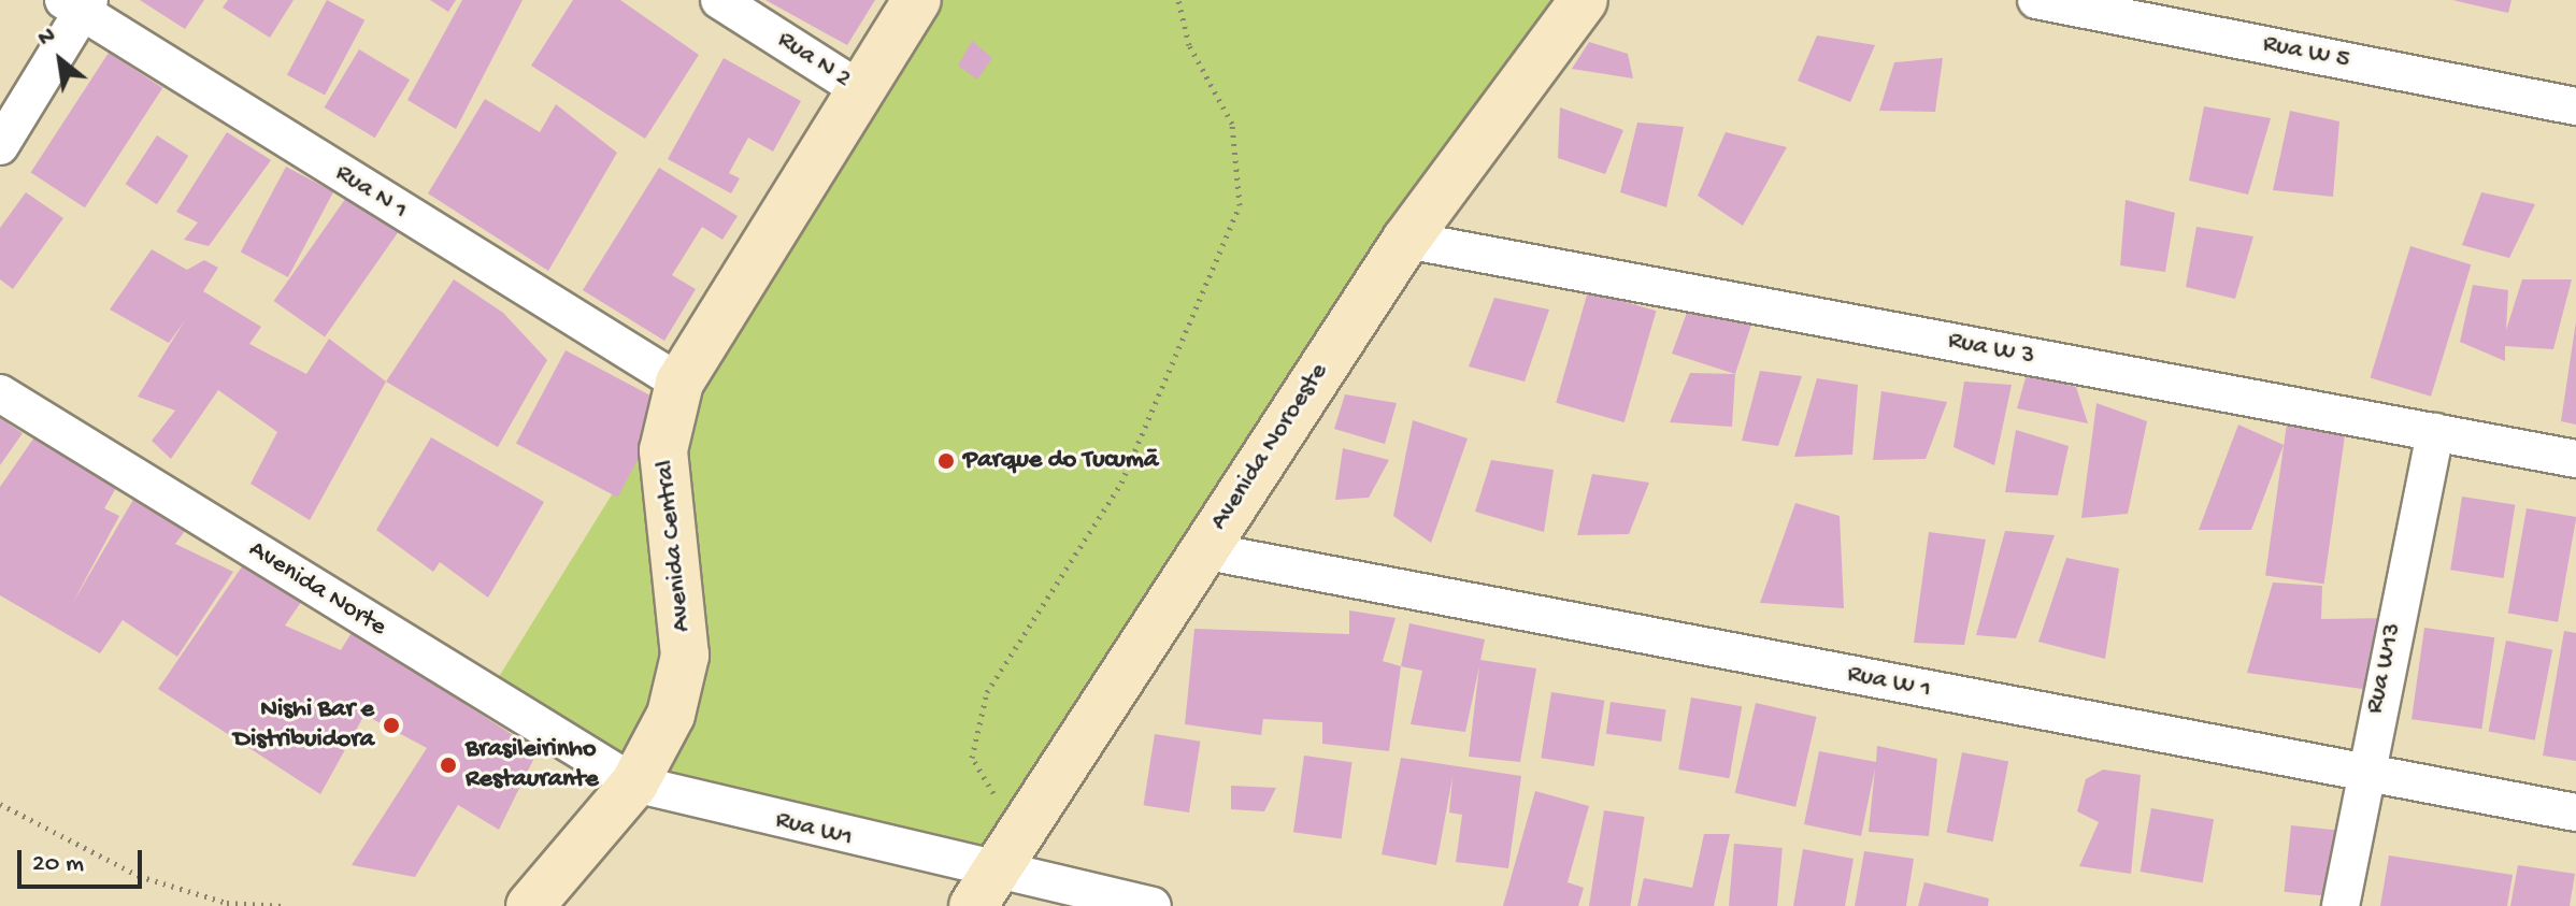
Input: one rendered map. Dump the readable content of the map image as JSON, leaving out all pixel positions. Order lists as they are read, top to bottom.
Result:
{
  "streets": {
    "street": [
      "Rua W 5",
      "Rua N 2",
      "Rua N 1",
      "Rua W 3",
      "Avenida Noroeste",
      "Avenida Central",
      "Avenida Norte",
      "Rua W13",
      "Rua W 1",
      "Rua W1"
    ]
  },
  "crossings": [
    ["Rua N 2", "Avenida Central"],
    ["Rua N 1", "Avenida Central"],
    ["Rua W 3", "Avenida Noroeste"],
    ["Rua W 3", "Rua W13"],
    ["Avenida Noroeste", "Rua W 1"],
    ["Avenida Noroeste", "Rua W1"],
    ["Avenida Central", "Avenida Norte"],
    ["Avenida Central", "Rua W1"],
    ["Avenida Norte", "Rua W1"],
    ["Rua W13", "Rua W 1"]
  ],
  "places": ["Parque do Tucumã", "Nishi Bar e Distribuidora", "Brasileirinho Restaurante"],
  "scale_bar": "20 m",
  "north": "top left"
}
